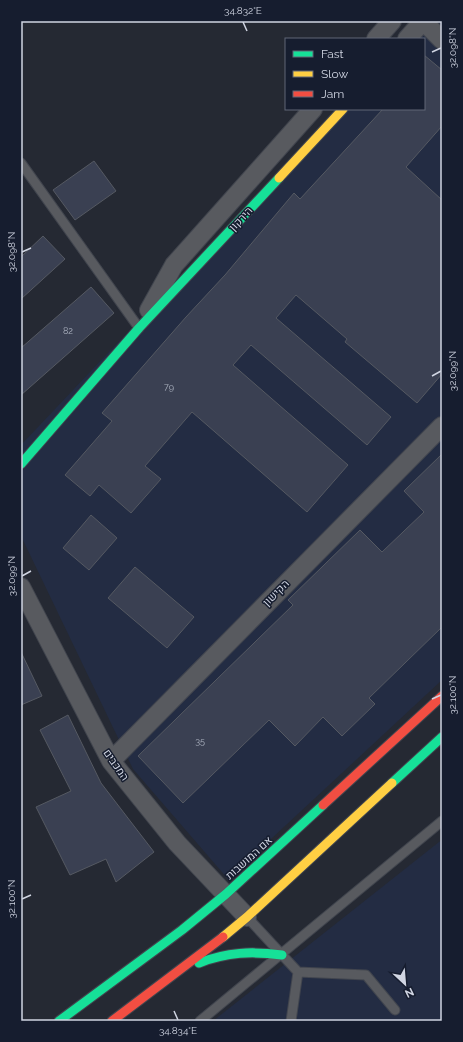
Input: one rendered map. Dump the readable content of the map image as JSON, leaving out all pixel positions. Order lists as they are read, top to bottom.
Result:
{
  "streets": {
    "main road": ["הירקון", "אם המושבות"],
    "street": ["הקישון", "המכבים"]
  },
  "crossings": [
    ["הקישון", "המכבים"],
    ["המכבים", "אם המושבות"]
  ],
  "house_numbers": ["82", "79", "35"],
  "legend": ["Fast", "Slow", "Jam"],
  "north": "bottom right",
  "coordinates": [
    "34.832°E",
    "32.098°N",
    "32.099°N",
    "32.100°N",
    "34.834°E"
  ]
}
